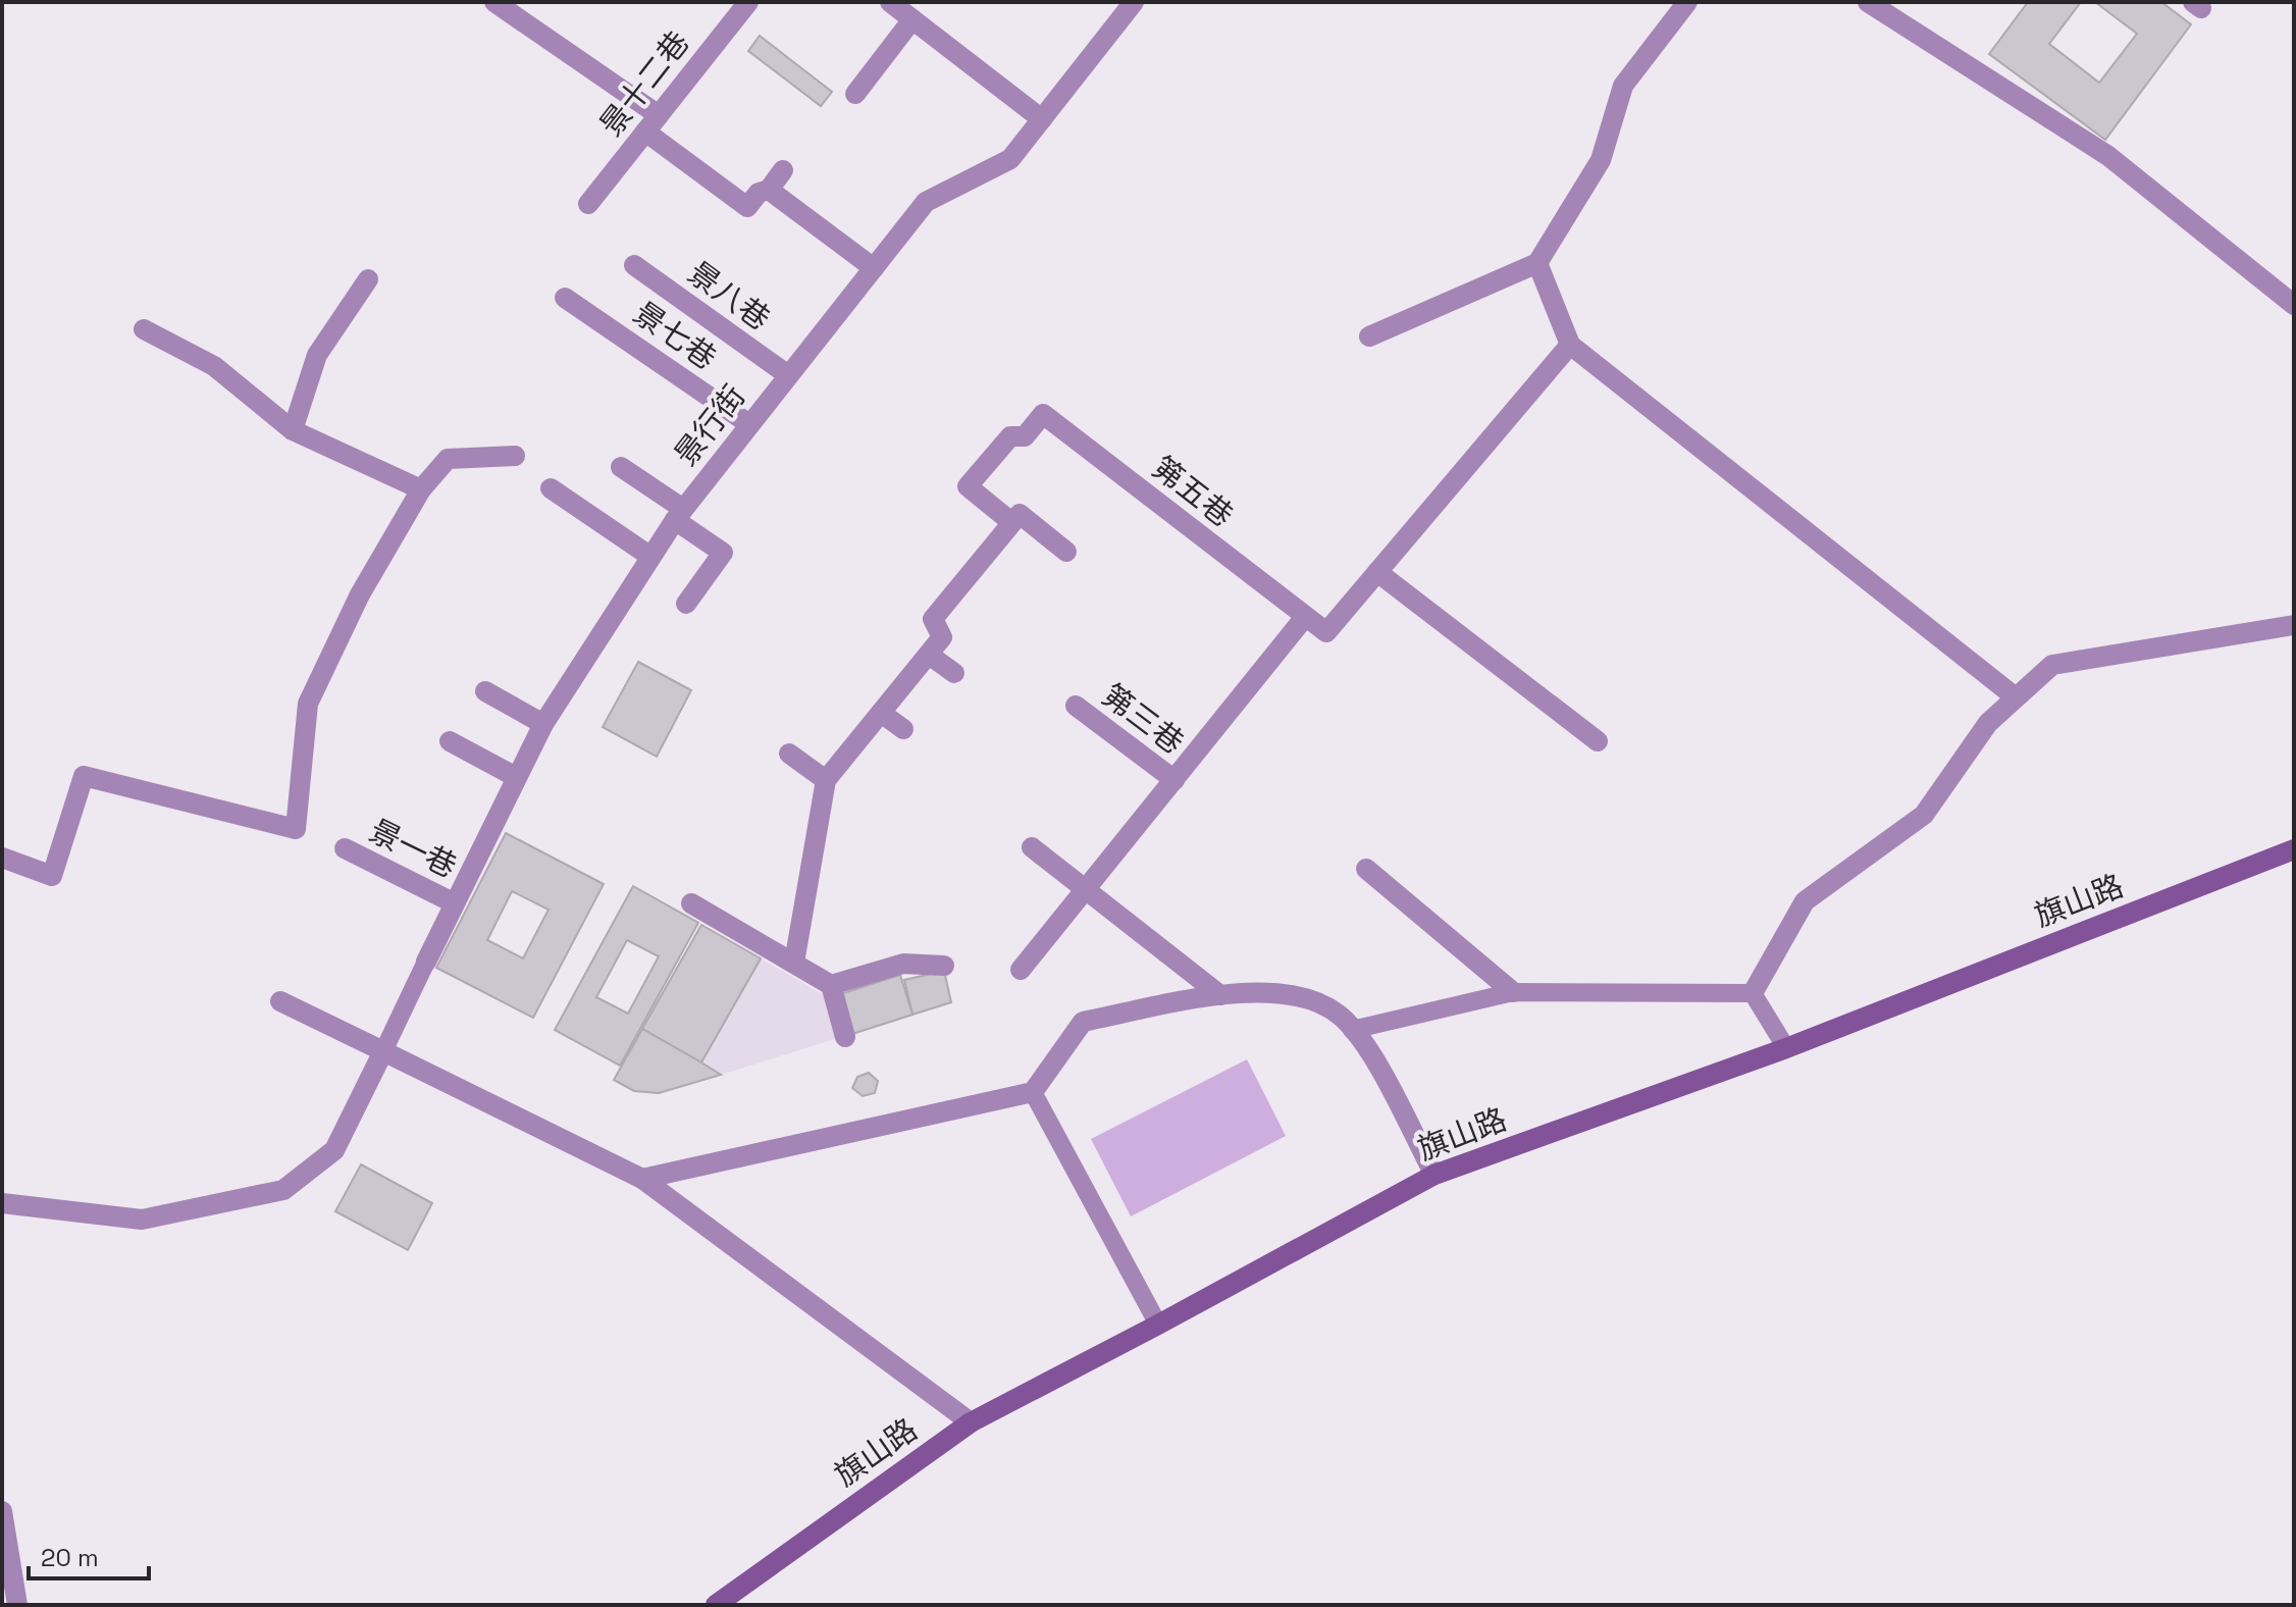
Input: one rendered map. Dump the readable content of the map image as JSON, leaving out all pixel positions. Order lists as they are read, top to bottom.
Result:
{
  "streets": {
    "street": [
      "景十二巷",
      "景八巷",
      "景七巷",
      "景行街",
      "笰五巷",
      "笰三巷",
      "景一巷",
      "旗山路"
    ]
  },
  "crossings": [
    ["景八巷", "景行街"],
    ["景七巷", "景行街"],
    ["景行街", "景一巷"]
  ],
  "scale_bar": "20 m"
}
